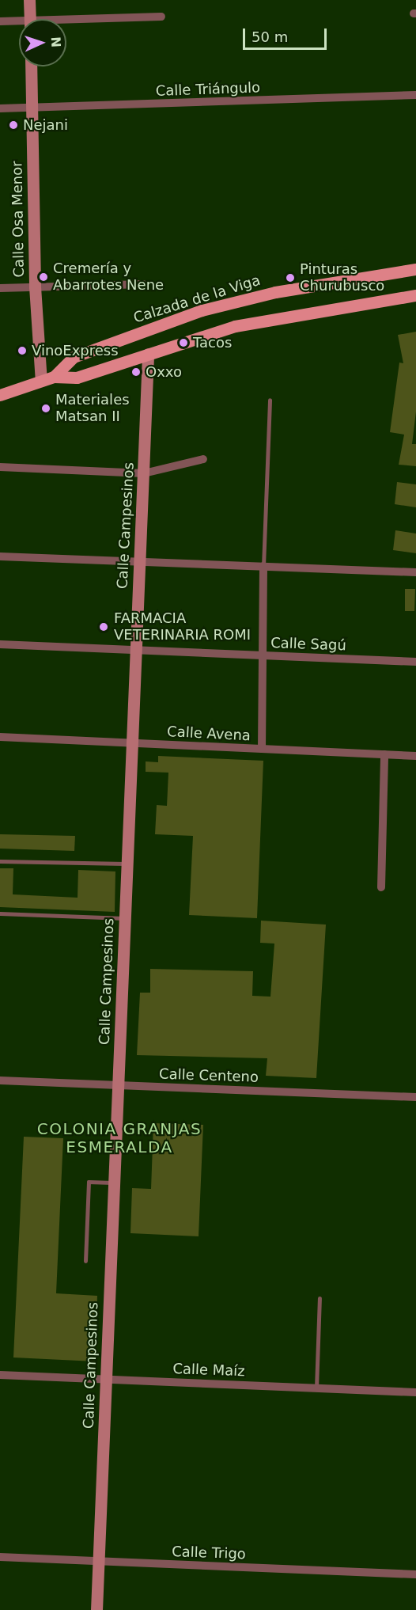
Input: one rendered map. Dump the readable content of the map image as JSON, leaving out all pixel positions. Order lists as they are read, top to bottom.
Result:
{
  "streets": {
    "main road": ["Calzada de la Viga"],
    "street": [
      "Calle Triángulo",
      "Calle Osa Menor",
      "Calle Campesinos",
      "Calle Sagú",
      "Calle Avena",
      "Calle Centeno",
      "Calle Maíz",
      "Calle Trigo"
    ]
  },
  "crossings": [
    ["Calle Triángulo", "Calle Osa Menor"],
    ["Calle Osa Menor", "Calzada de la Viga"],
    ["Calzada de la Viga", "Calle Campesinos"],
    ["Calle Campesinos", "Calle Sagú"],
    ["Calle Campesinos", "Calle Avena"],
    ["Calle Campesinos", "Calle Centeno"],
    ["Calle Campesinos", "Calle Maíz"],
    ["Calle Campesinos", "Calle Trigo"]
  ],
  "districts": ["COLONIA GRANJAS ESMERALDA"],
  "places": [
    "Nejani",
    "Cremería y Abarrotes Nene",
    "Pinturas Churubusco",
    "Tacos",
    "VinoExpress",
    "Oxxo",
    "Materiales Matsan II",
    "FARMACIA VETERINARIA ROMI"
  ],
  "scale_bar": "50 m",
  "north": "right"
}
